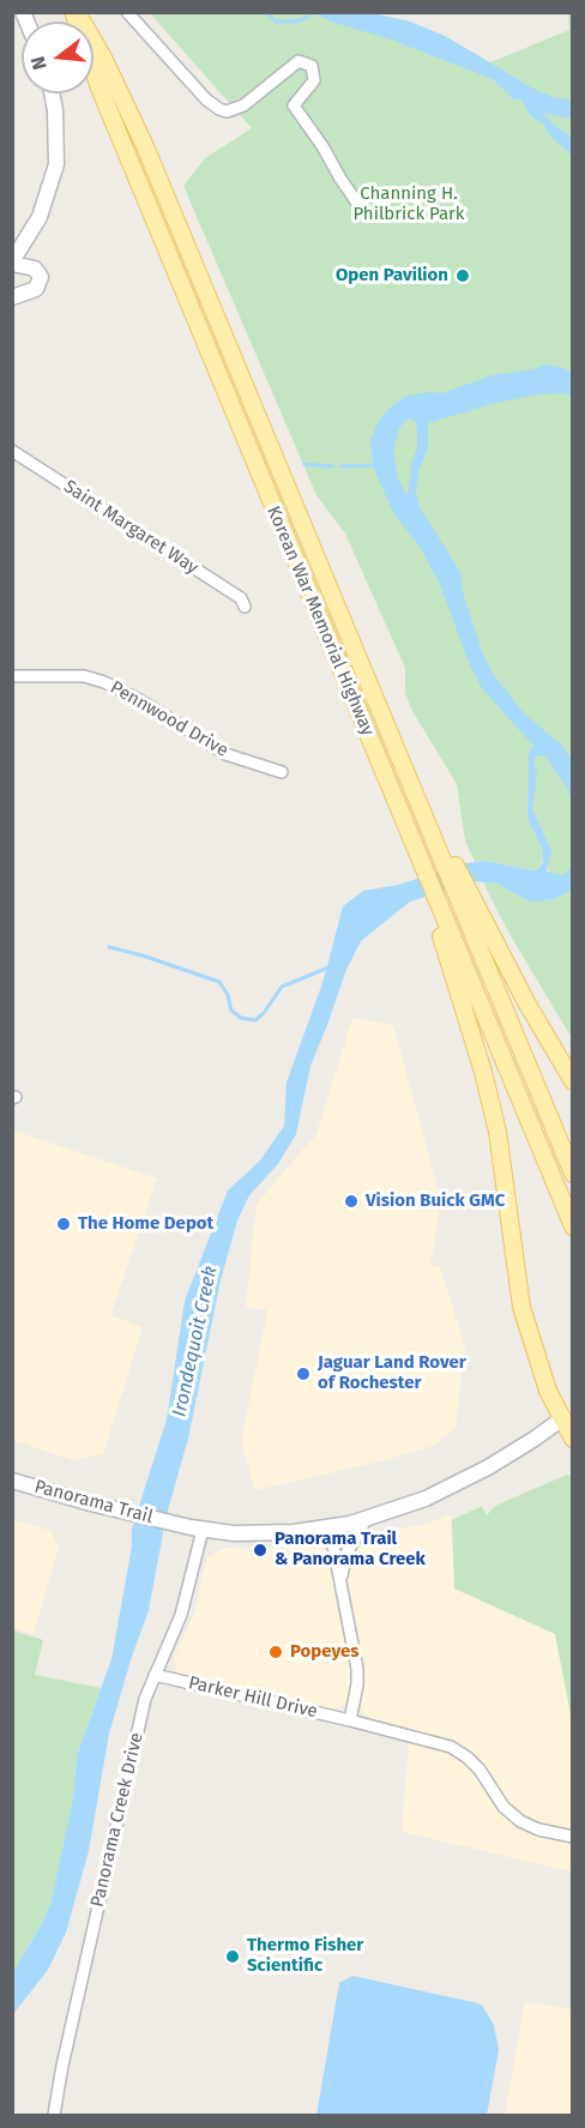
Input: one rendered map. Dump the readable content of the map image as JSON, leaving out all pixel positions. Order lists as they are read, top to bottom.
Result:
{
  "streets": {
    "main road": ["Korean War Memorial Highway", "Panorama Trail"],
    "street": [
      "Saint Margaret Way",
      "Pennwood Drive",
      "Parker Hill Drive",
      "Panorama Creek Drive"
    ]
  },
  "crossings": [
    ["Panorama Trail", "Panorama Creek Drive"],
    ["Parker Hill Drive", "Panorama Creek Drive"]
  ],
  "water": ["Irondequoit Creek"],
  "parks": ["Channing H. Philbrick Park"],
  "places": [
    "Open Pavilion",
    "Vision Buick GMC",
    "The Home Depot",
    "Jaguar Land Rover of Rochester",
    "Panorama Trail & Panorama Creek",
    "Popeyes",
    "Thermo Fisher Scientific"
  ],
  "north": "left"
}
